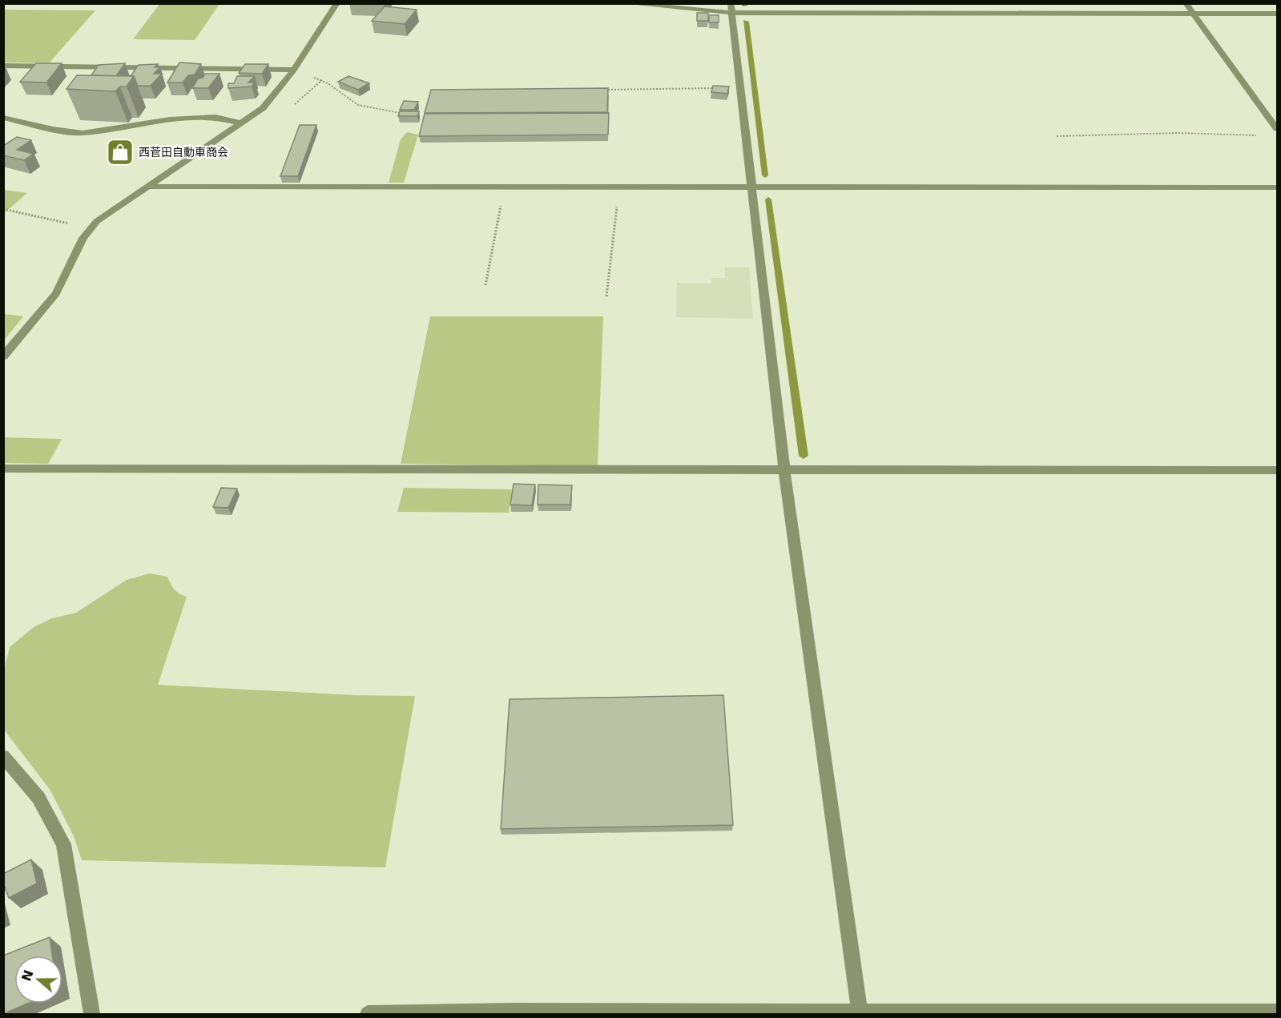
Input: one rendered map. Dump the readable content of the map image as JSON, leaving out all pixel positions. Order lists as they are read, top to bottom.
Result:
{
  "places": {
    "shop": ["西菅田自動車商会"]
  },
  "north": "left"
}
